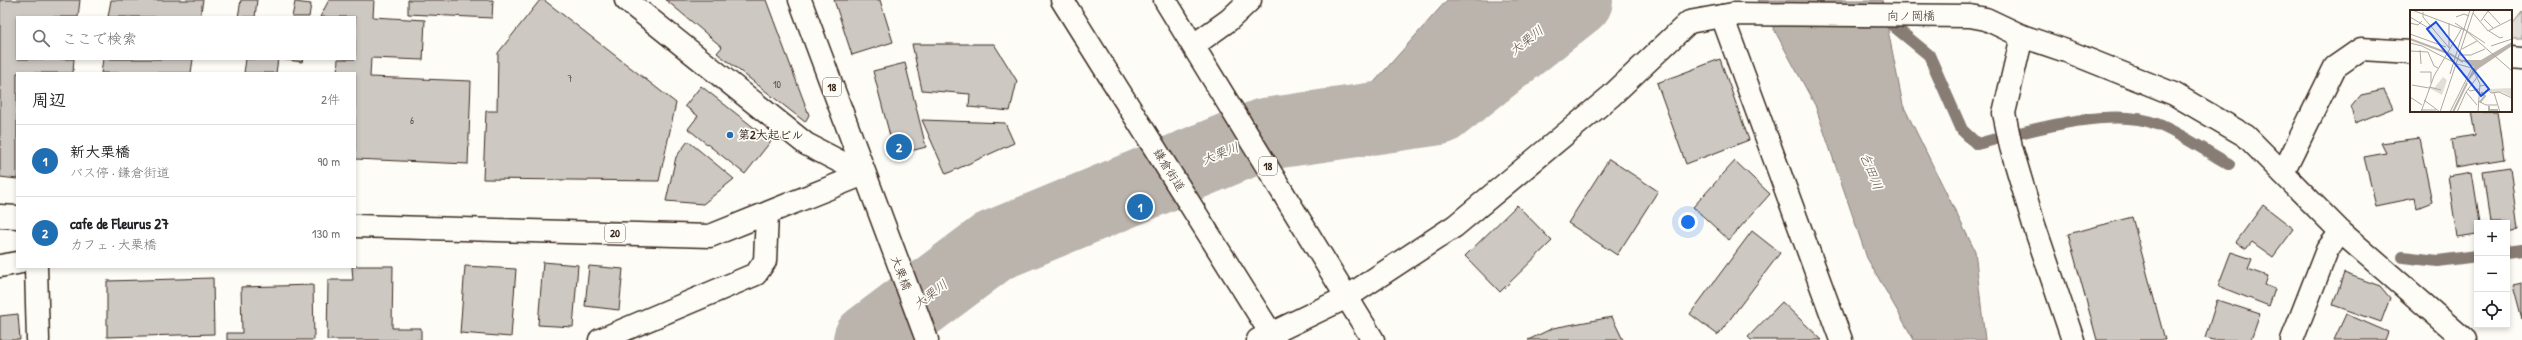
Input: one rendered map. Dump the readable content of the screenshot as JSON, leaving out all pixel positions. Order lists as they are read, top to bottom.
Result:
{
  "streets": {
    "street": [
      "向ノ岡橋",
      "18",
      "鎌倉街道",
      "20",
      "大栗橋"
    ]
  },
  "crossings": [
    ["向ノ岡橋", "18"],
    ["向ノ岡橋", "鎌倉街道"],
    ["18", "20"],
    ["18", "大栗橋"],
    ["20", "大栗橋"]
  ],
  "water": ["大栗川", "乞田川"],
  "places": ["第2大起ビル"],
  "house_numbers": ["7", "10", "6"],
  "page": {
    "search": "ここで検索",
    "heading": ["周辺", "2件"],
    "list": [
      {
        "mark": "1",
        "name": "新大栗橋",
        "note": "バス停 · 鎌倉街道",
        "value": "90 m"
      },
      {
        "mark": "2",
        "name": "cafe de Fleurus 27",
        "note": "カフェ · 大栗橋",
        "value": "130 m"
      }
    ],
    "pins": ["2", "1"],
    "map_buttons": ["+", "−"]
  }
}
